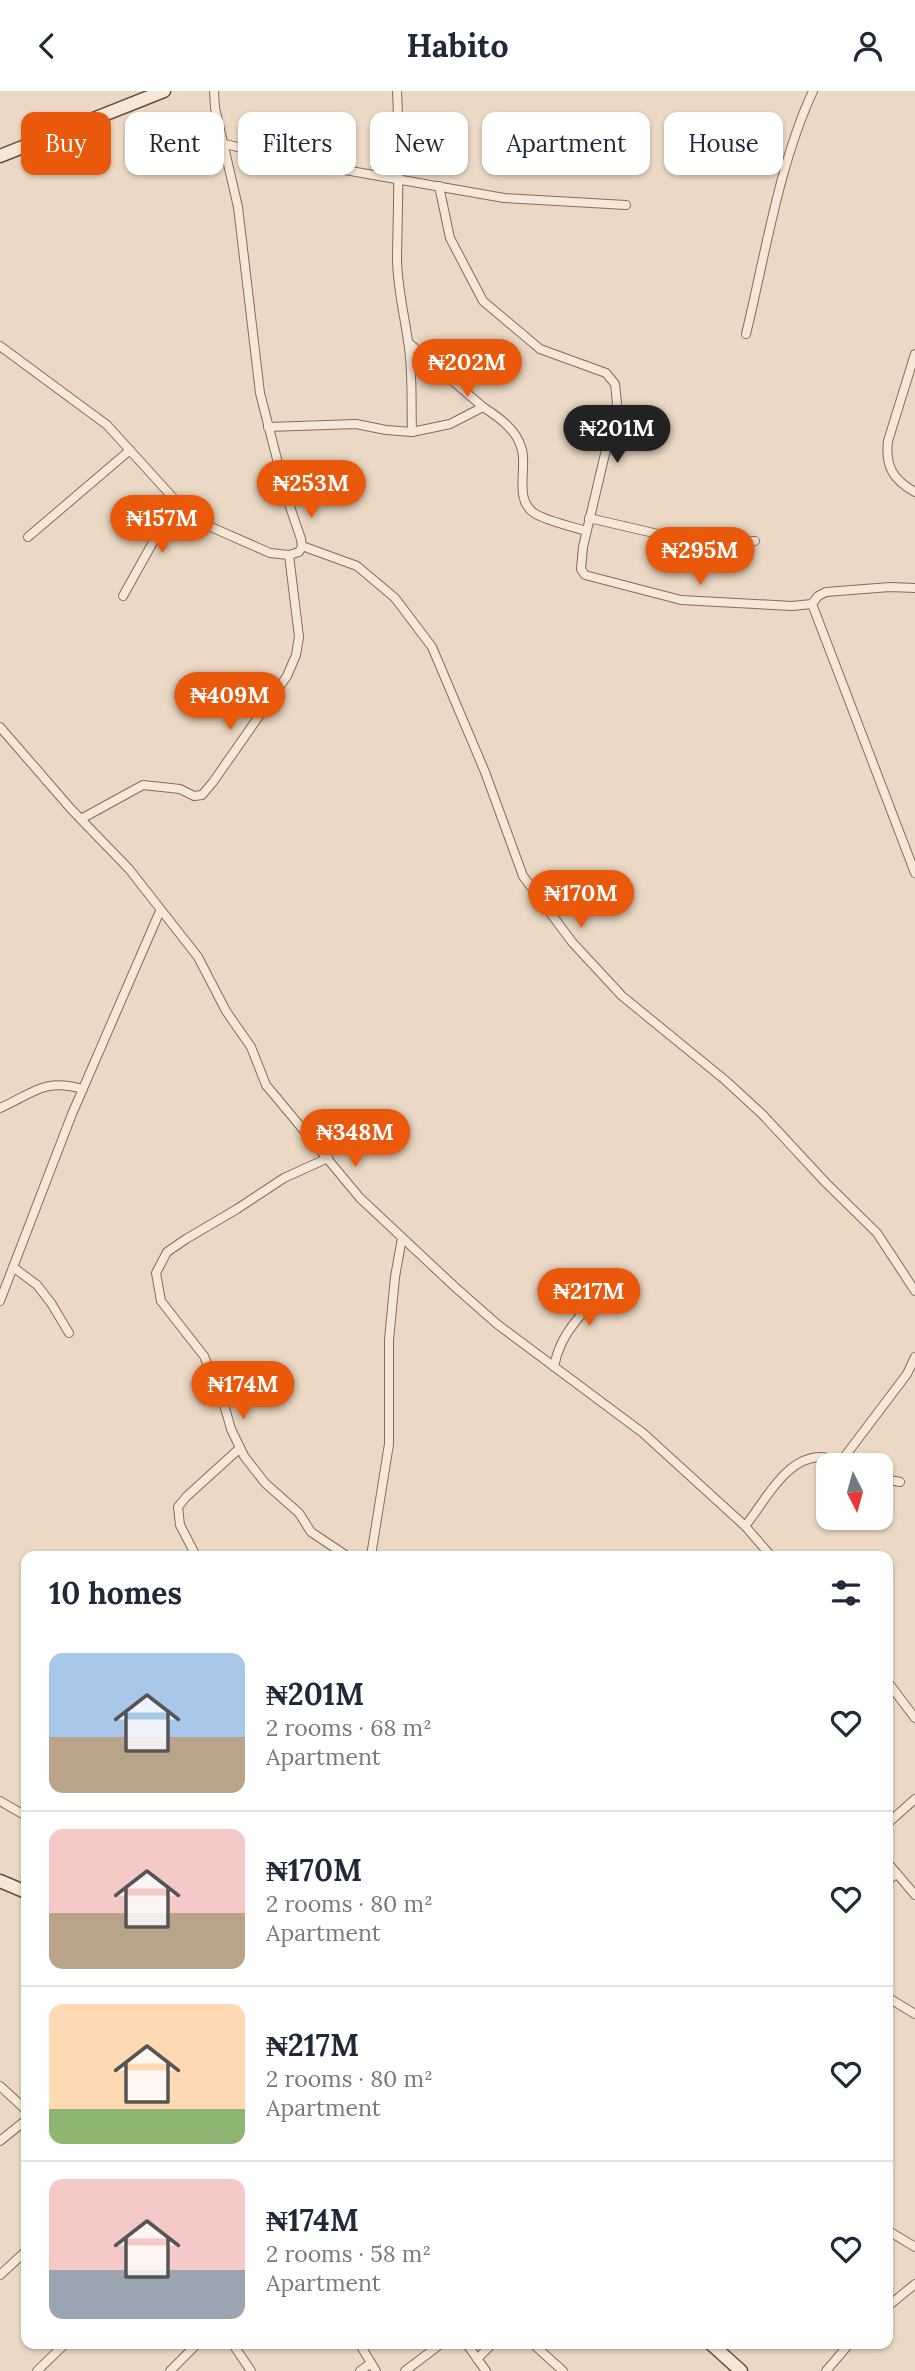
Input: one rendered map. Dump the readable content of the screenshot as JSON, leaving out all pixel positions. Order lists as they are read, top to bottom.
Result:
{
  "north": "bottom",
  "page": {
    "header": "Habito",
    "chip": [
      "Buy",
      "Rent",
      "Filters",
      "New",
      "Apartment",
      "House"
    ],
    "price": [
      "₦202M",
      "₦201M",
      "₦253M",
      "₦157M",
      "₦295M",
      "₦409M",
      "₦170M",
      "₦348M",
      "₦217M",
      "₦174M"
    ],
    "heading": "10 homes",
    "list": [
      {
        "name": "₦201M",
        "note": "2 rooms · 68 m² · Apartment"
      },
      {
        "name": "₦170M",
        "note": "2 rooms · 80 m² · Apartment"
      },
      {
        "name": "₦217M",
        "note": "2 rooms · 80 m² · Apartment"
      },
      {
        "name": "₦174M",
        "note": "2 rooms · 58 m² · Apartment"
      }
    ]
  }
}
